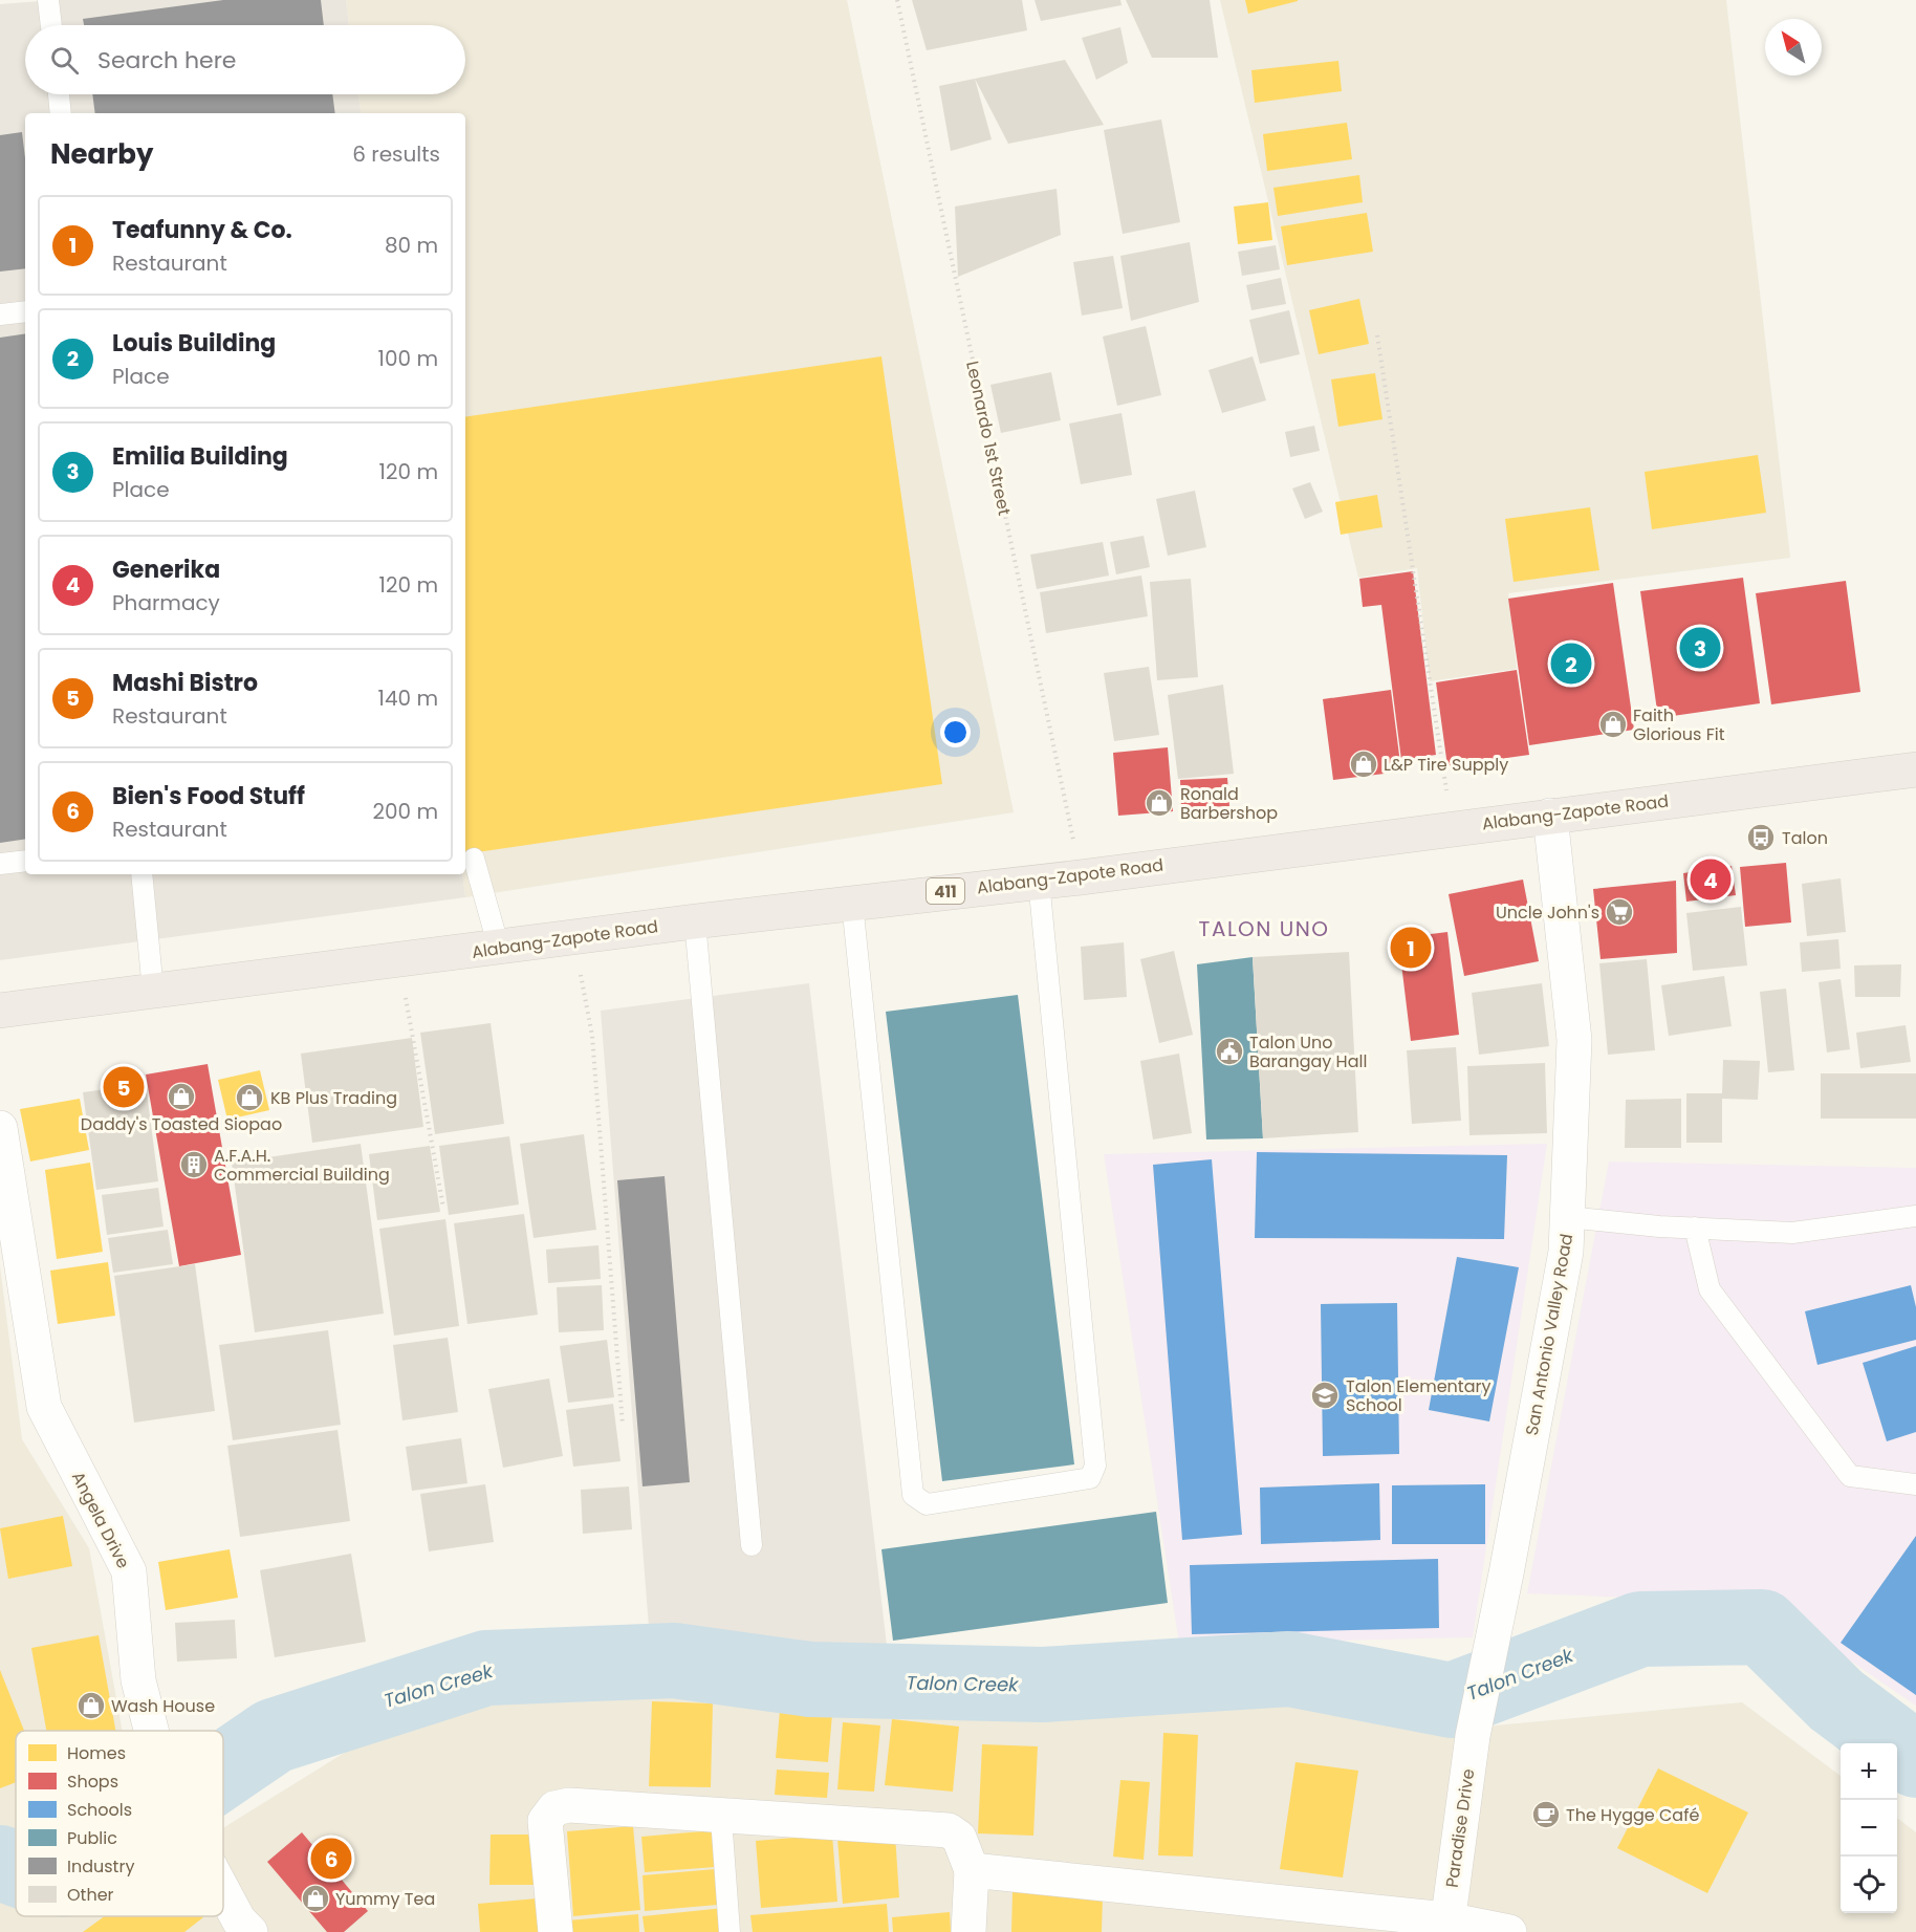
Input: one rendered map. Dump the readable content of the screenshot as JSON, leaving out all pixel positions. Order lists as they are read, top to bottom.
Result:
{
  "streets": {
    "highway": ["Alabang-Zapote Road", "411"],
    "street": ["San Antonio Valley Road", "Angela Drive", "Paradise Drive"],
    "path": ["Leonardo 1st Street"]
  },
  "crossings": [
    ["Leonardo 1st Street", "Alabang-Zapote Road"],
    ["Alabang-Zapote Road", "San Antonio Valley Road"],
    ["San Antonio Valley Road", "Paradise Drive"]
  ],
  "districts": ["TALON UNO"],
  "water": ["Talon Creek"],
  "places": {
    "shop": [
      "Faith Glorious Fit",
      "L&P Tire Supply",
      "Ronald Barbershop",
      "Daddy's Toasted Siopao",
      "KB Plus Trading",
      "Wash House",
      "Yummy Tea"
    ],
    "bus stop": ["Talon"],
    "supermarket": ["Uncle John's"],
    "public building": ["Talon Uno Barangay Hall"],
    "building": ["A.F.A.H. Commercial Building"],
    "school or university": ["Talon Elementary School"],
    "cafe": ["The Hygge Café"]
  },
  "legend": [
    "Homes",
    "Shops",
    "Schools",
    "Public",
    "Industry",
    "Other"
  ],
  "north": "top left",
  "page": {
    "search": "Search here",
    "heading": ["Nearby", "6 results"],
    "list": [
      {
        "mark": "1",
        "name": "Teafunny & Co.",
        "note": "Restaurant",
        "value": "80 m"
      },
      {
        "mark": "2",
        "name": "Louis Building",
        "note": "Place",
        "value": "100 m"
      },
      {
        "mark": "3",
        "name": "Emilia Building",
        "note": "Place",
        "value": "120 m"
      },
      {
        "mark": "4",
        "name": "Generika",
        "note": "Pharmacy",
        "value": "120 m"
      },
      {
        "mark": "5",
        "name": "Mashi Bistro",
        "note": "Restaurant",
        "value": "140 m"
      },
      {
        "mark": "6",
        "name": "Bien's Food Stuff",
        "note": "Restaurant",
        "value": "200 m"
      }
    ],
    "pins": [
      "3",
      "2",
      "4",
      "1",
      "5",
      "6"
    ],
    "map_buttons": ["+", "−"]
  }
}
